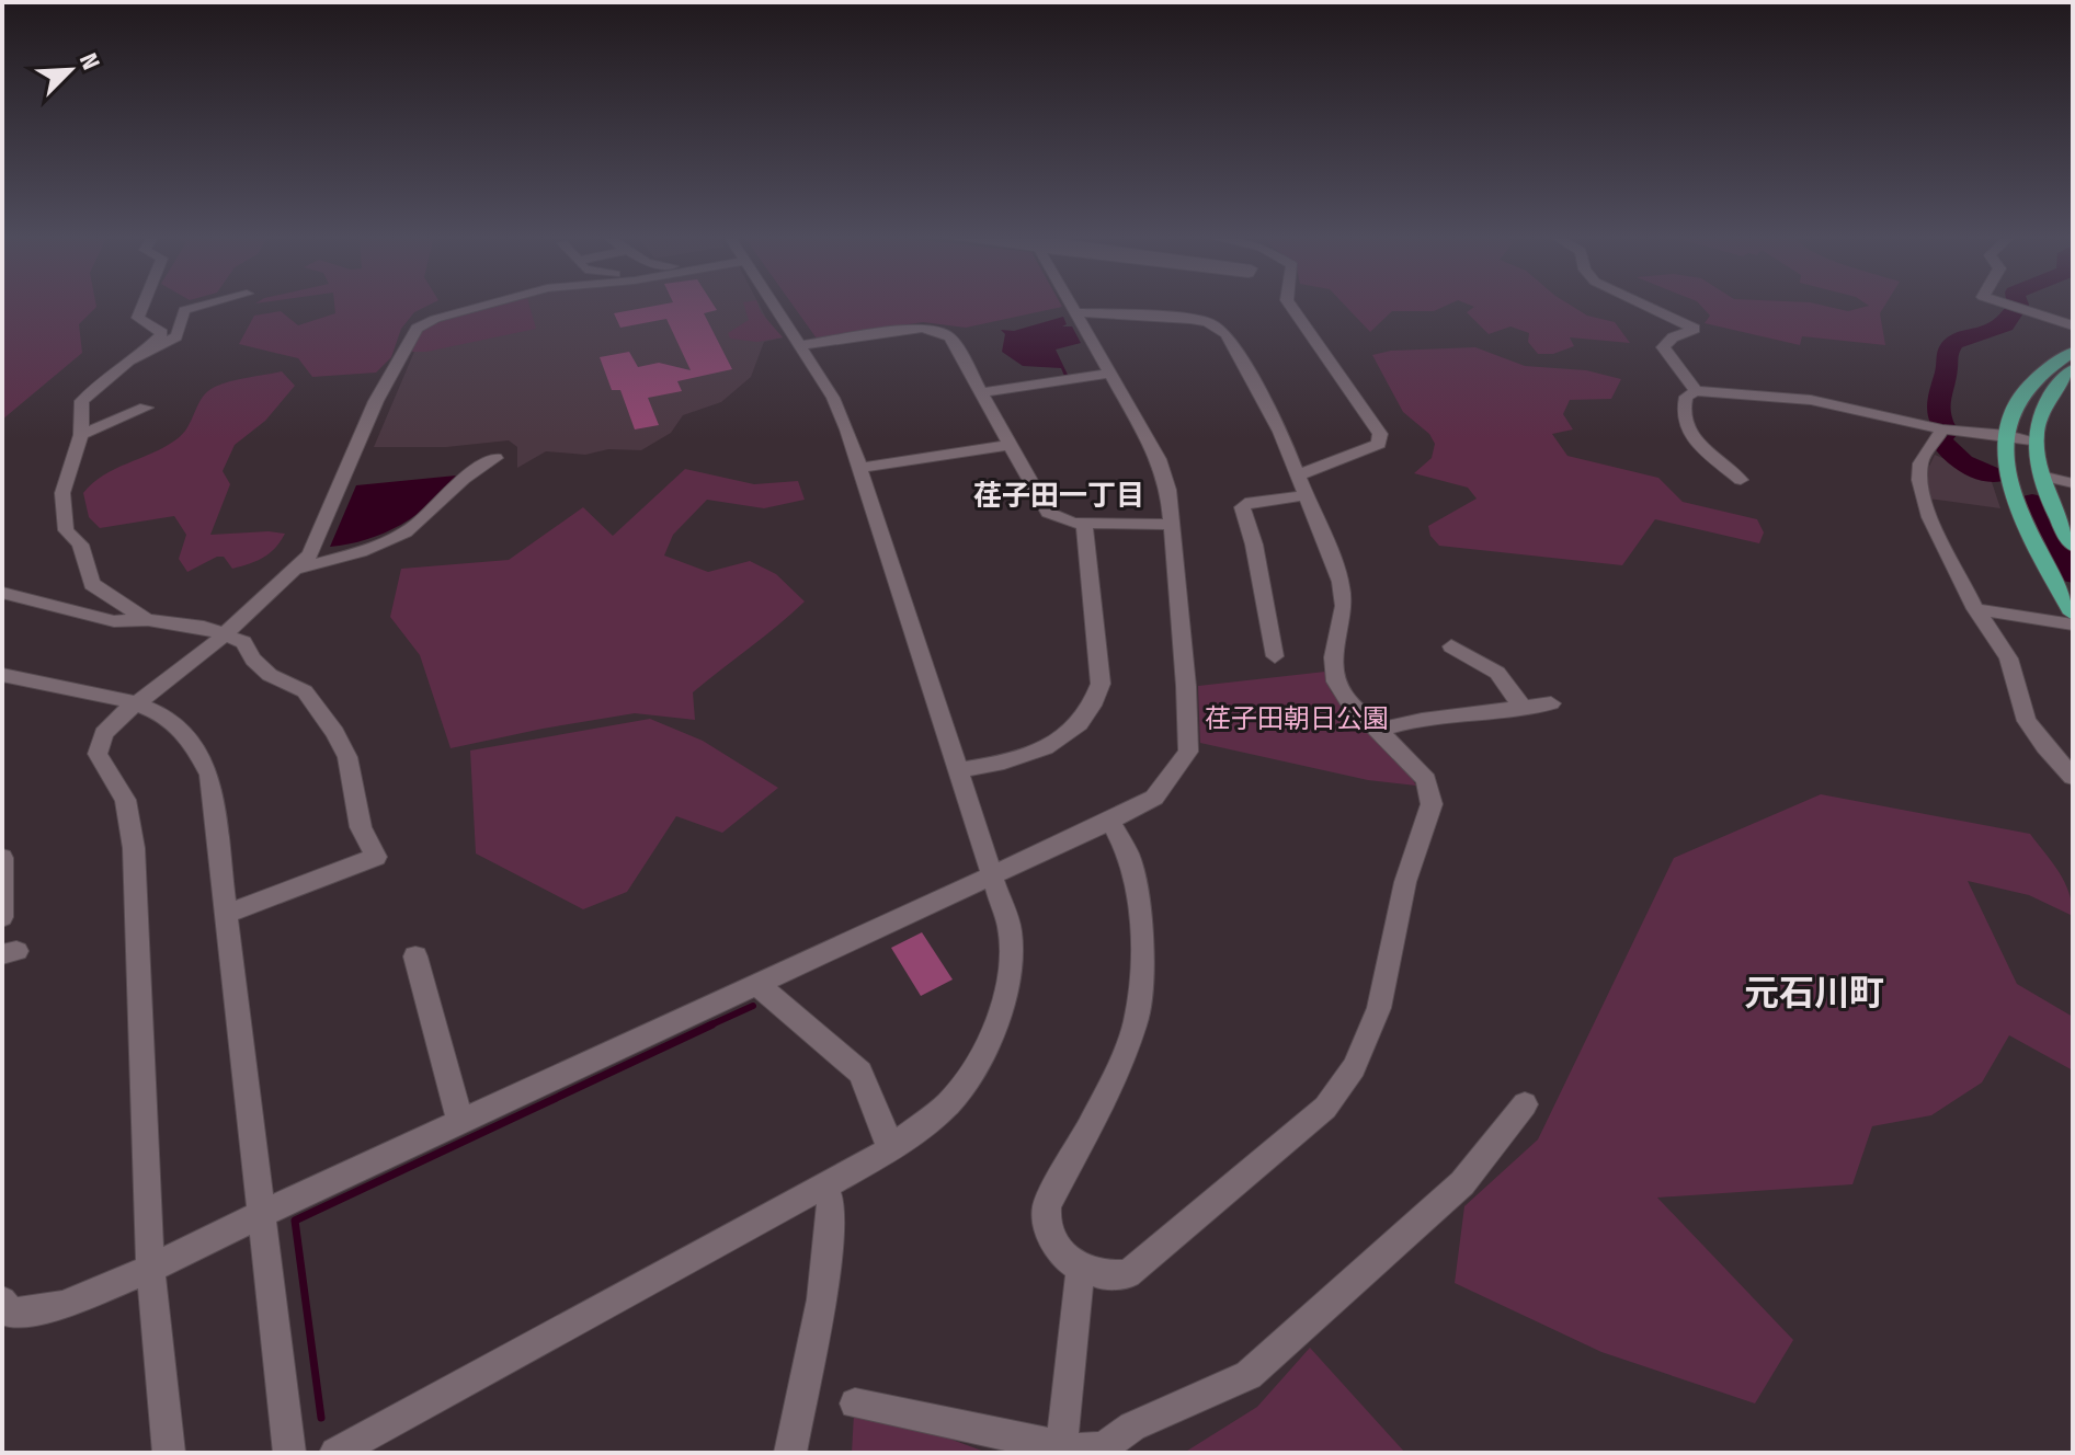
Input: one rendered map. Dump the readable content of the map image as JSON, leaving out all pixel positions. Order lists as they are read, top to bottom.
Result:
{
  "districts": ["荏子田一丁目", "元石川町"],
  "parks": ["荏子田朝日公園"],
  "north": "top right"
}
